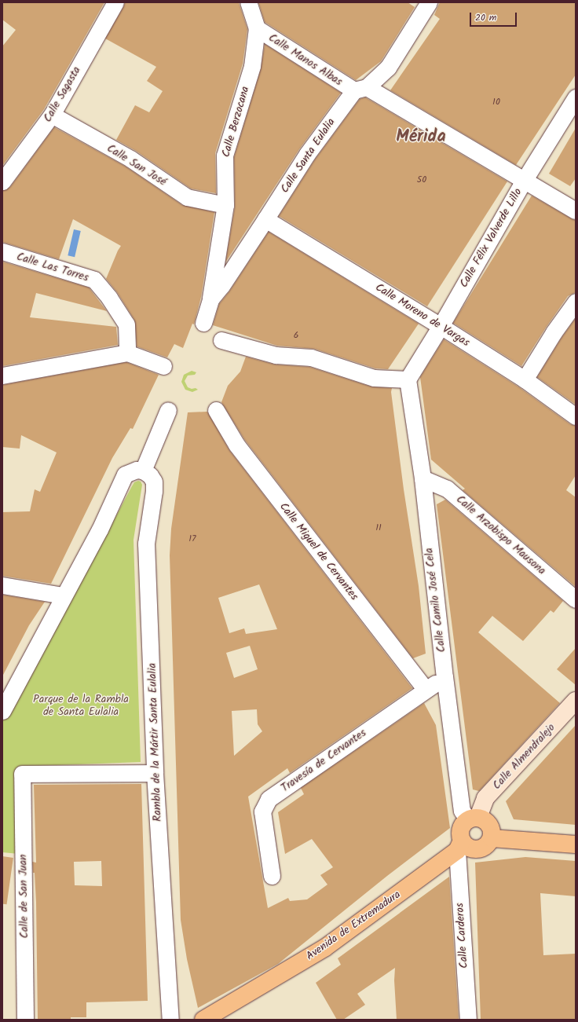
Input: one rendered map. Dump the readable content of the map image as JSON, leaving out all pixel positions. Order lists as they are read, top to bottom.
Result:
{
  "streets": {
    "main road": ["Calle Almendralejo", "Avenida de Extremadura"],
    "street": [
      "Calle Manos Albas",
      "Calle Sagasta",
      "Calle Berzocana",
      "Calle Santa Eulalia",
      "Calle San José",
      "Calle Félix Valverde Lillo",
      "Calle Las Torres",
      "Calle Moreno de Vargas",
      "Calle Arzobispo Mausona",
      "Calle Miguel de Cervantes",
      "Calle Camilo José Cela",
      "Rambla de la Mártir Santa Eulalia",
      "Travesía de Cervantes",
      "Calle de San Juan",
      "Calle Carderos"
    ]
  },
  "crossings": [
    ["Calle Manos Albas", "Calle Berzocana"],
    ["Calle Manos Albas", "Calle Santa Eulalia"],
    ["Calle Manos Albas", "Calle Félix Valverde Lillo"],
    ["Calle Sagasta", "Calle San José"],
    ["Calle Berzocana", "Calle Santa Eulalia"],
    ["Calle Berzocana", "Calle San José"],
    ["Calle Santa Eulalia", "Calle Moreno de Vargas"],
    ["Calle Félix Valverde Lillo", "Calle Moreno de Vargas"],
    ["Calle Félix Valverde Lillo", "Calle Camilo José Cela"],
    ["Calle Arzobispo Mausona", "Calle Camilo José Cela"],
    ["Calle Miguel de Cervantes", "Travesía de Cervantes"],
    ["Calle Camilo José Cela", "Calle Almendralejo"],
    ["Calle Camilo José Cela", "Travesía de Cervantes"],
    ["Calle Camilo José Cela", "Avenida de Extremadura"],
    ["Calle Camilo José Cela", "Calle Carderos"],
    ["Rambla de la Mártir Santa Eulalia", "Calle de San Juan"],
    ["Calle Almendralejo", "Avenida de Extremadura"],
    ["Calle Almendralejo", "Calle Carderos"],
    ["Avenida de Extremadura", "Calle Carderos"]
  ],
  "districts": ["Mérida"],
  "parks": ["Parque de la Rambla de Santa Eulalia"],
  "house_numbers": [
    "10",
    "50",
    "6",
    "11",
    "17"
  ],
  "scale_bar": "20 m"
}
